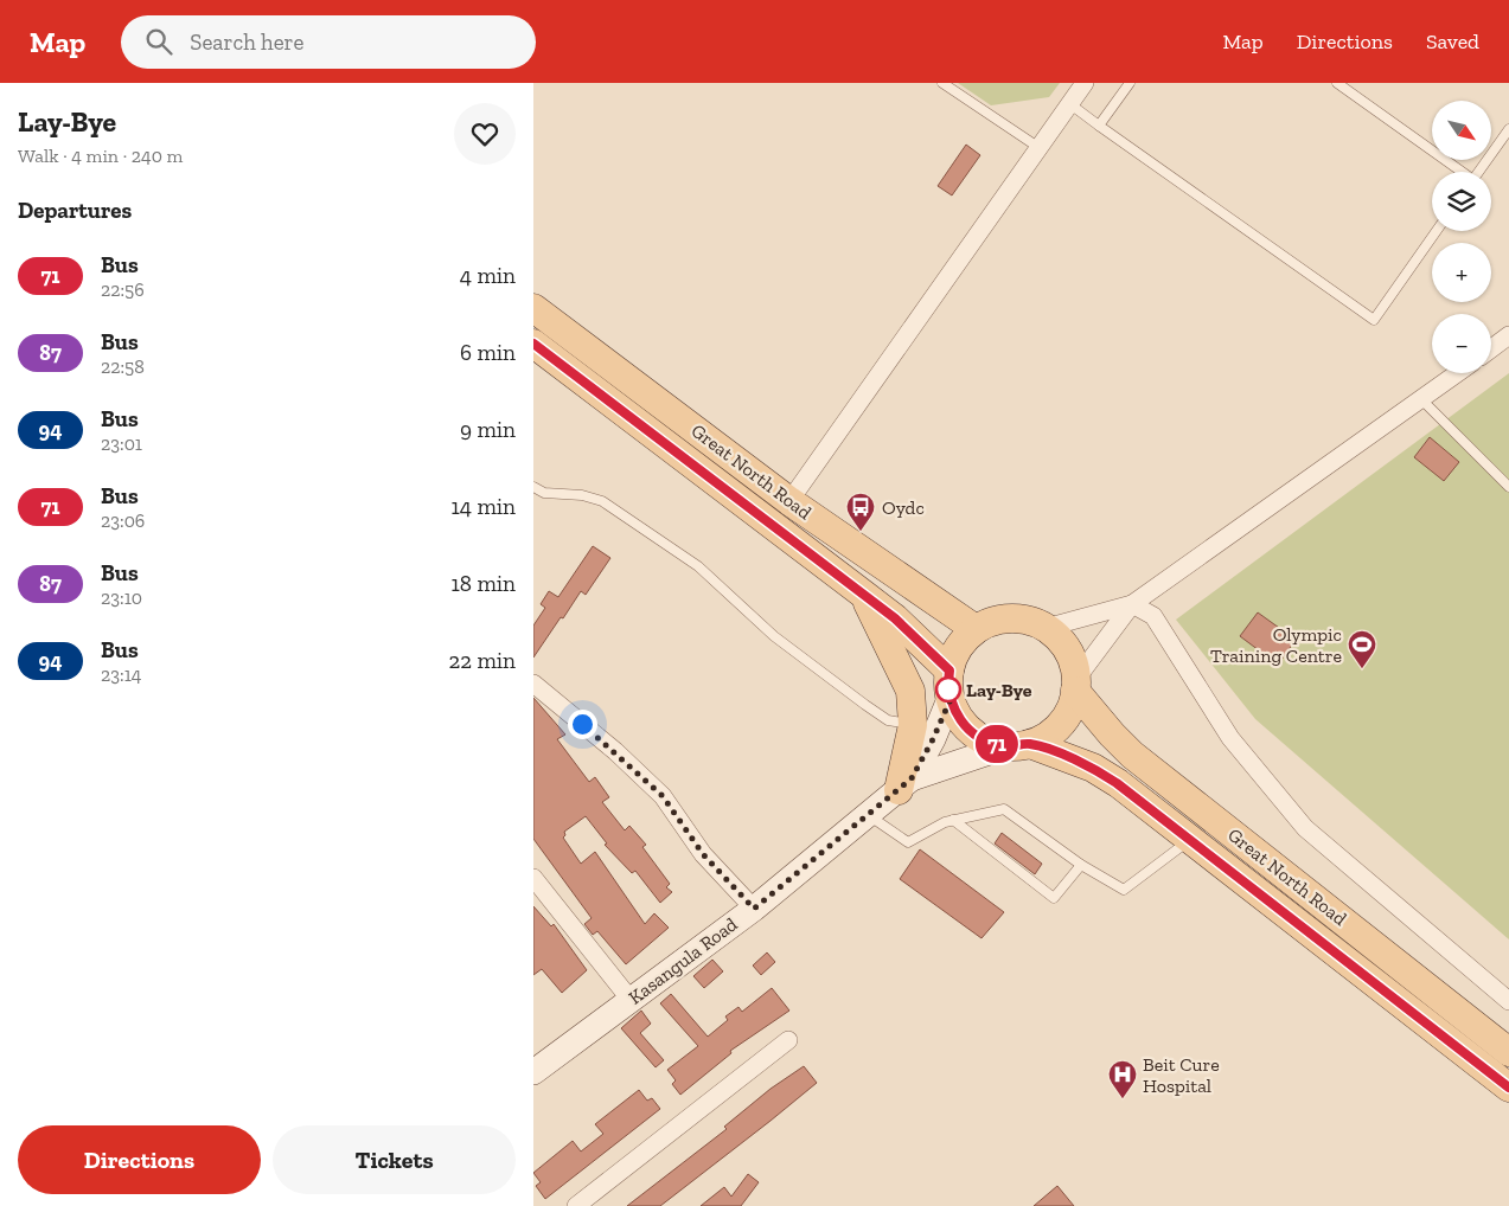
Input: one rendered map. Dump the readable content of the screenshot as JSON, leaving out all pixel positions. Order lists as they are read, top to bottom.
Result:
{
  "streets": {
    "main road": ["Great North Road", "Kasangula Road"]
  },
  "crossings": [
    ["Great North Road", "Kasangula Road"]
  ],
  "places": {
    "bus stop": ["Oydc"],
    "sports": ["Olympic Training Centre"],
    "other": ["Lay-Bye"],
    "hospital": ["Beit Cure Hospital"]
  },
  "lines": ["bus line 71"],
  "north": "bottom right",
  "page": {
    "header": "Map",
    "search": "Search here",
    "nav": ["Map", "Directions", "Saved"],
    "heading": [
      ["Lay-Bye", "Walk · 4 min · 240 m"],
      "Departures"
    ],
    "on_map": "71",
    "map_buttons": ["+", "−"],
    "list": [
      {
        "mark": "71",
        "name": "Bus",
        "note": "22:56",
        "value": "4 min"
      },
      {
        "mark": "87",
        "name": "Bus",
        "note": "22:58",
        "value": "6 min"
      },
      {
        "mark": "94",
        "name": "Bus",
        "note": "23:01",
        "value": "9 min"
      },
      {
        "mark": "71",
        "name": "Bus",
        "note": "23:06",
        "value": "14 min"
      },
      {
        "mark": "87",
        "name": "Bus",
        "note": "23:10",
        "value": "18 min"
      },
      {
        "mark": "94",
        "name": "Bus",
        "note": "23:14",
        "value": "22 min"
      }
    ],
    "buttons": ["Directions", "Tickets"]
  }
}
